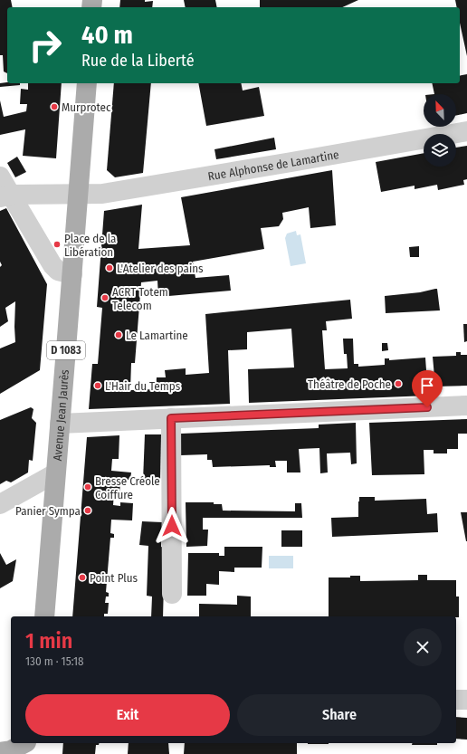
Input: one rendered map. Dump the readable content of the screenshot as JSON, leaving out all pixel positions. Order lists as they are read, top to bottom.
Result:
{
  "streets": {
    "main road": ["D 1083", "Avenue Jean Jaurès"],
    "street": ["Rue Alphonse de Lamartine"]
  },
  "crossings": [
    ["Rue Alphonse de Lamartine", "Avenue Jean Jaurès"]
  ],
  "places": [
    "Murprotec",
    "Place de la Libération",
    "L'Atelier des pains",
    "ACRT Totem Telecom",
    "Le Lamartine",
    "Théâtre de Poche",
    "L'Hair du Temps",
    "Bresse Créole Coiffure",
    "Panier Sympa",
    "Point Plus"
  ],
  "north": "top left",
  "page": {
    "turn": ["40 m", "Rue de la Liberté"],
    "heading": ["1 min", "130 m · 15:18"],
    "buttons": ["Exit", "Share"]
  }
}
